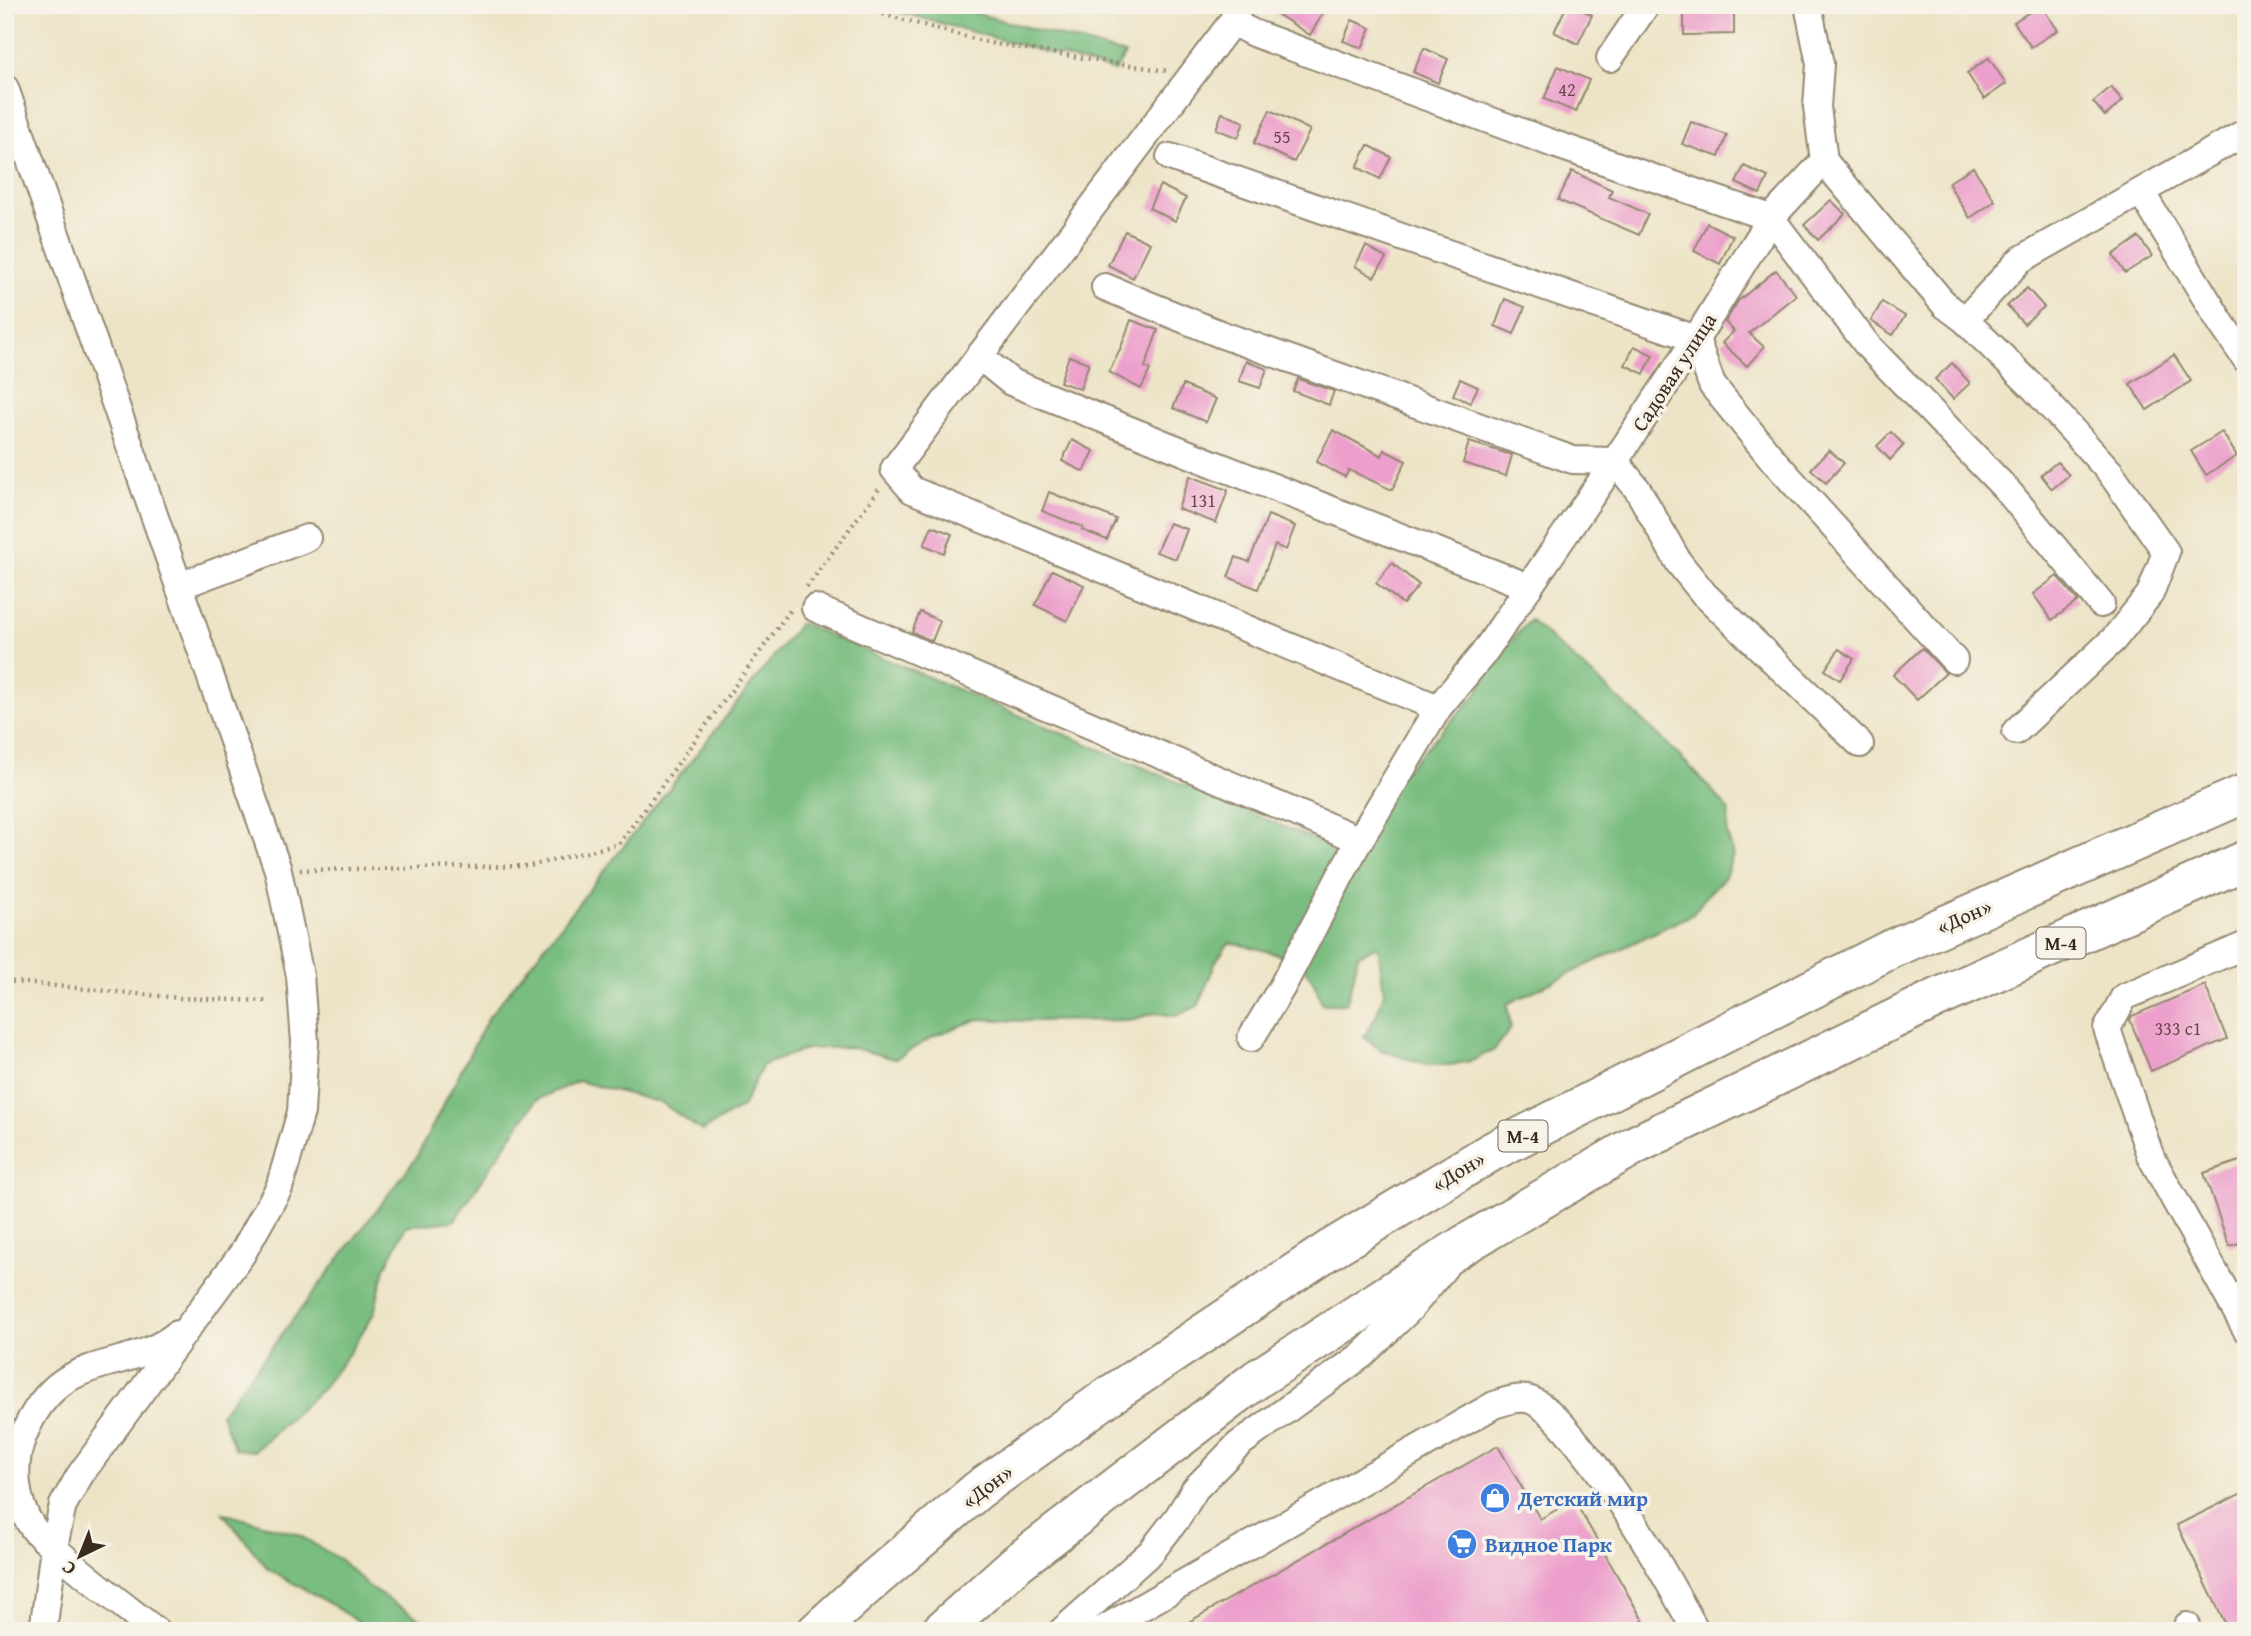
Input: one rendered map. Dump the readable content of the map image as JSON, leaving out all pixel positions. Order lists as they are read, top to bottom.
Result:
{
  "streets": {
    "highway": ["«Дон»", "М-4"],
    "street": ["Садовая улица"]
  },
  "places": {
    "shop": ["Детский мир"],
    "supermarket": ["Видное Парк"]
  },
  "house_numbers": [
    "42",
    "55",
    "131",
    "333 с1"
  ],
  "north": "bottom left"
}
